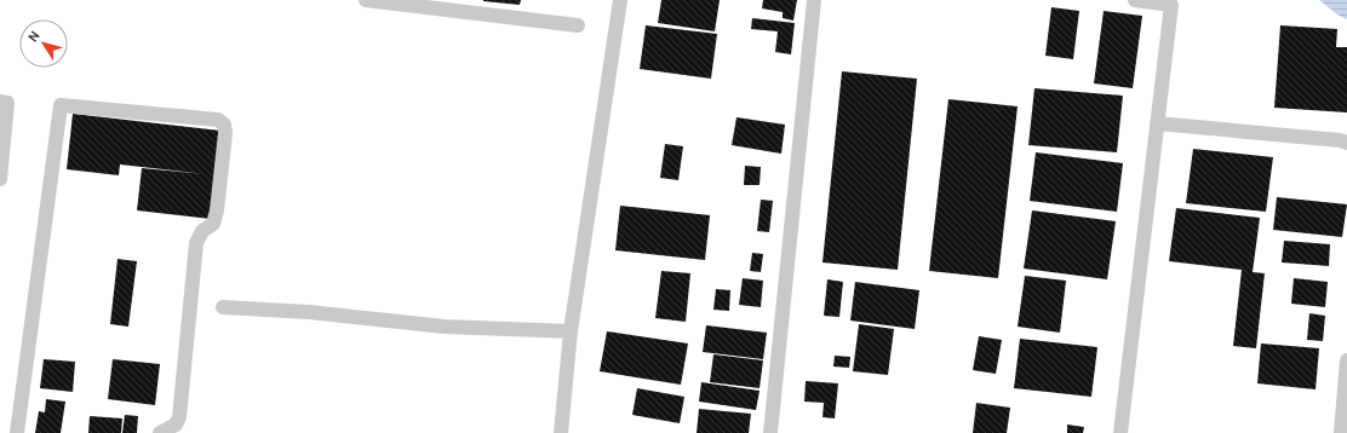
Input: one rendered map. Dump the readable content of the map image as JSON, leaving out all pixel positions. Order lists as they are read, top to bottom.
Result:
{
  "north": "top left"
}
